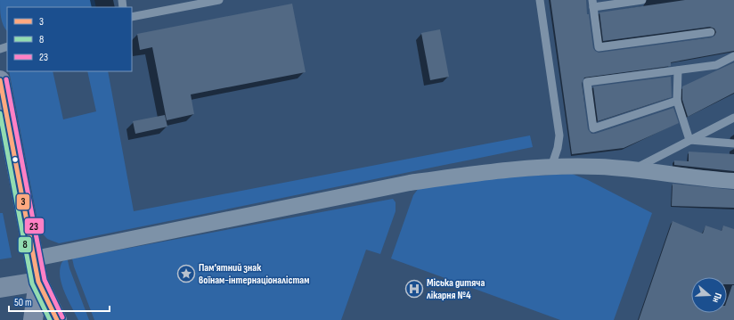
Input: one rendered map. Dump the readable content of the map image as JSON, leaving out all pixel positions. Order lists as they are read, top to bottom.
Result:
{
  "places": {
    "place": ["Пам’ятний знак воїнам-інтернаціоналістам"],
    "hospital": ["Міська дитяча лікарня №4"]
  },
  "lines": ["transit line 23", "transit line 3", "transit line 8"],
  "legend": ["3", "8", "23"],
  "scale_bar": "50 m",
  "north": "right"
}
